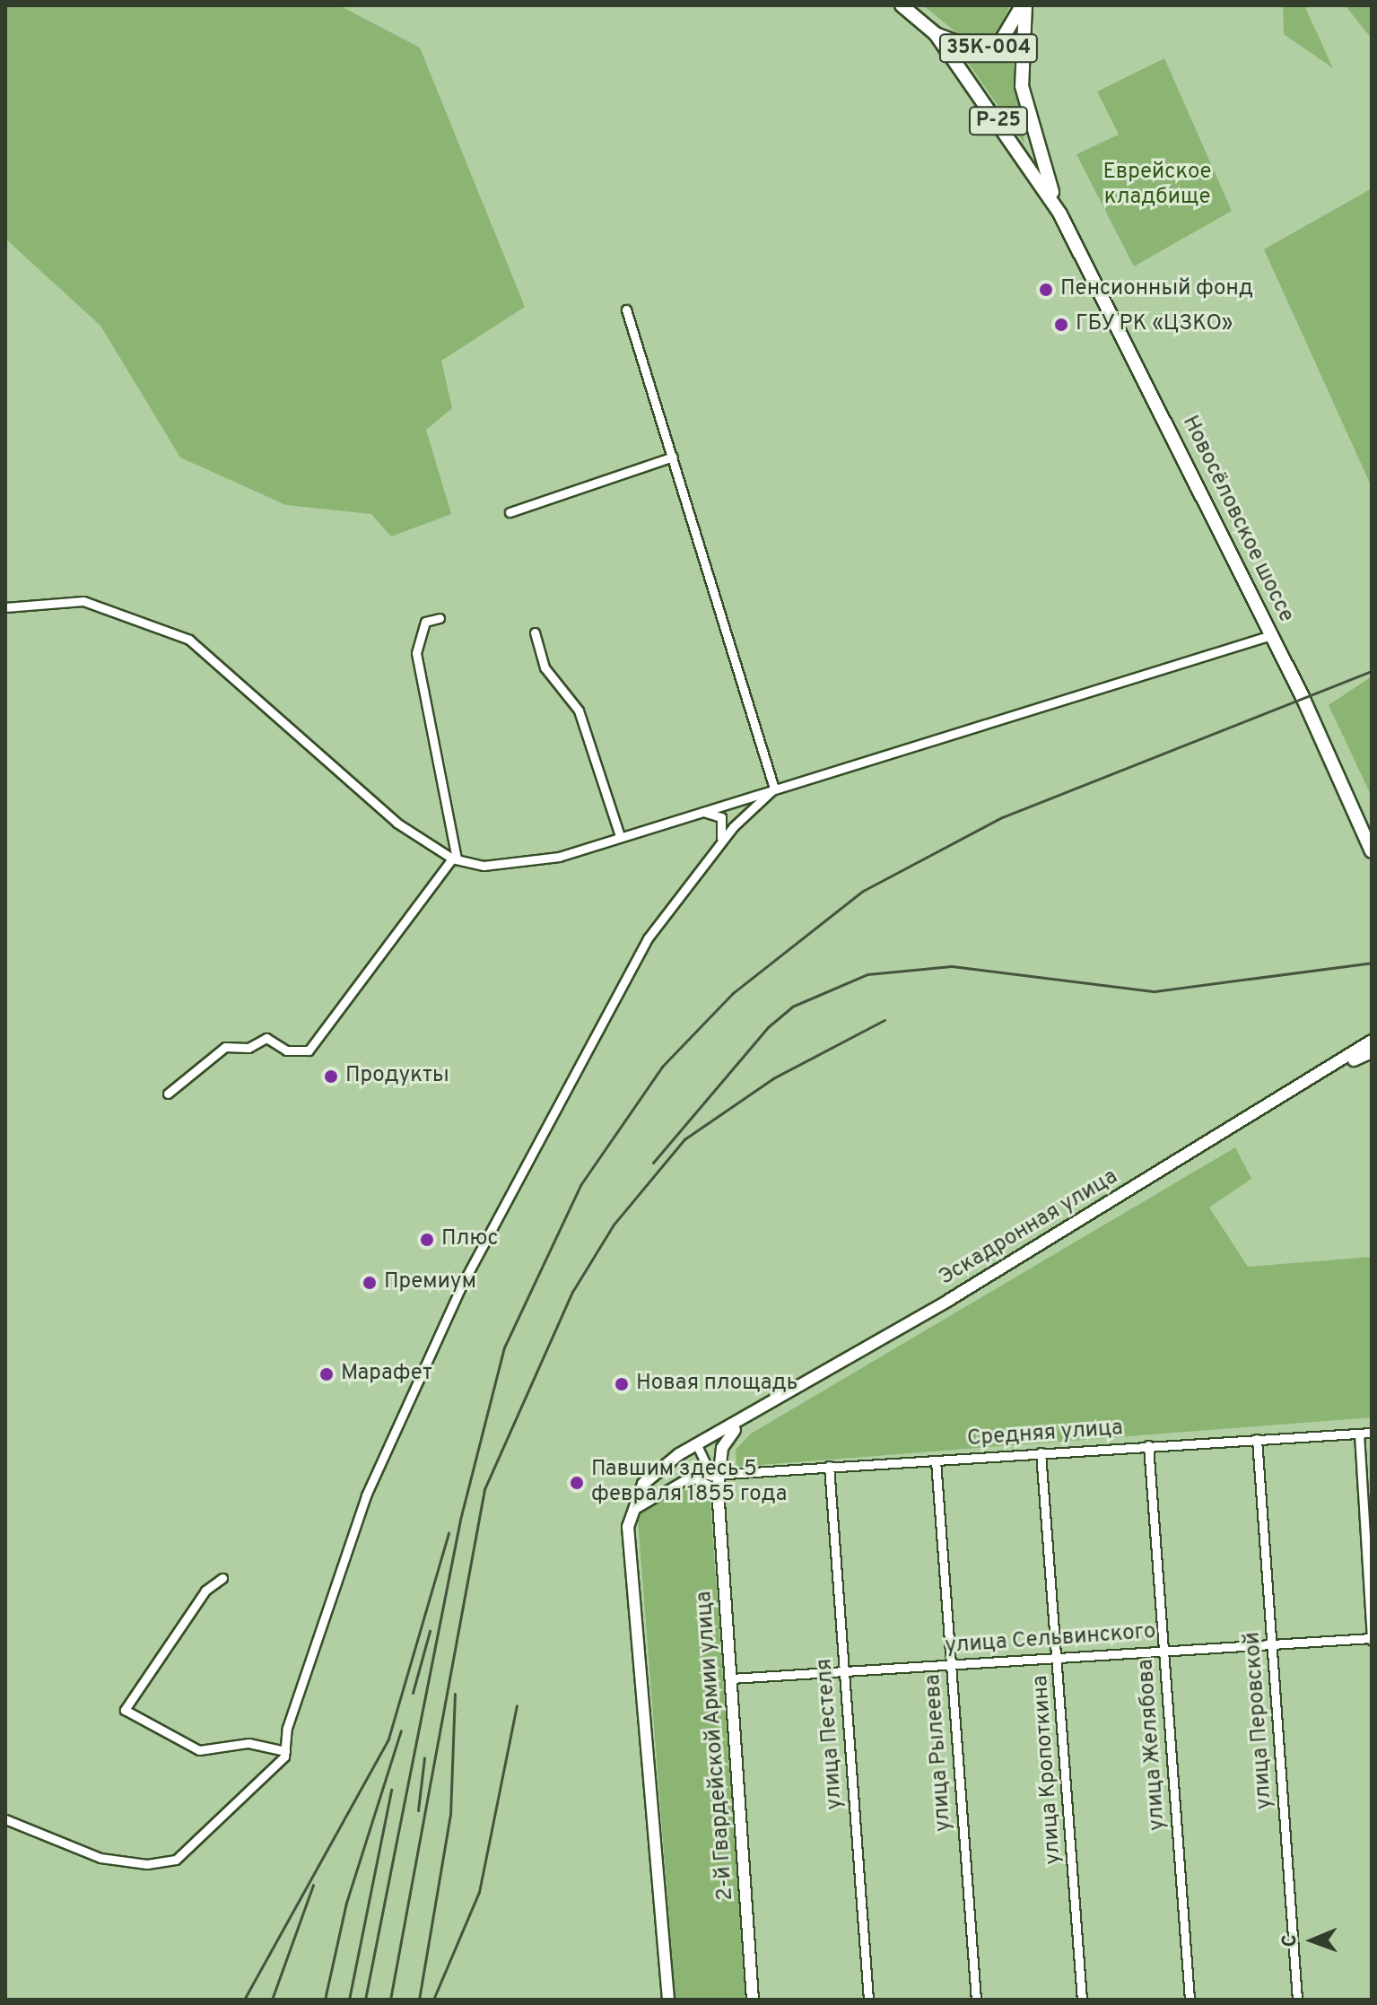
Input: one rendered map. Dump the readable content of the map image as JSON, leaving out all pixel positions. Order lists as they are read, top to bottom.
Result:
{
  "streets": {
    "main road": [
      "35К-004",
      "Р-25",
      "Новосёловское шоссе",
      "Эскадронная улица",
      "2-й Гвардейской Армии улица"
    ],
    "street": [
      "Средняя улица",
      "улица Сельвинского",
      "улица Перовской",
      "улица Пестеля",
      "улица Желябова",
      "улица Рылеева",
      "улица Кропоткина"
    ]
  },
  "crossings": [
    ["35К-004", "Новосёловское шоссе"],
    ["Эскадронная улица", "2-й Гвардейской Армии улица"],
    ["Средняя улица", "улица Перовской"],
    ["Средняя улица", "улица Пестеля"],
    ["Средняя улица", "улица Желябова"],
    ["Средняя улица", "2-й Гвардейской Армии улица"],
    ["Средняя улица", "улица Рылеева"],
    ["Средняя улица", "улица Кропоткина"],
    ["улица Сельвинского", "улица Перовской"],
    ["улица Сельвинского", "улица Пестеля"],
    ["улица Сельвинского", "улица Желябова"],
    ["улица Сельвинского", "2-й Гвардейской Армии улица"],
    ["улица Сельвинского", "улица Рылеева"],
    ["улица Сельвинского", "улица Кропоткина"]
  ],
  "parks": ["Еврейское кладбище"],
  "places": [
    "Пенсионный фонд",
    "ГБУ РК «ЦЗКО»",
    "Продукты",
    "Плюс",
    "Премиум",
    "Марафет",
    "Новая площадь",
    "Павшим здесь 5 февраля 1855 года"
  ],
  "north": "left"
}
